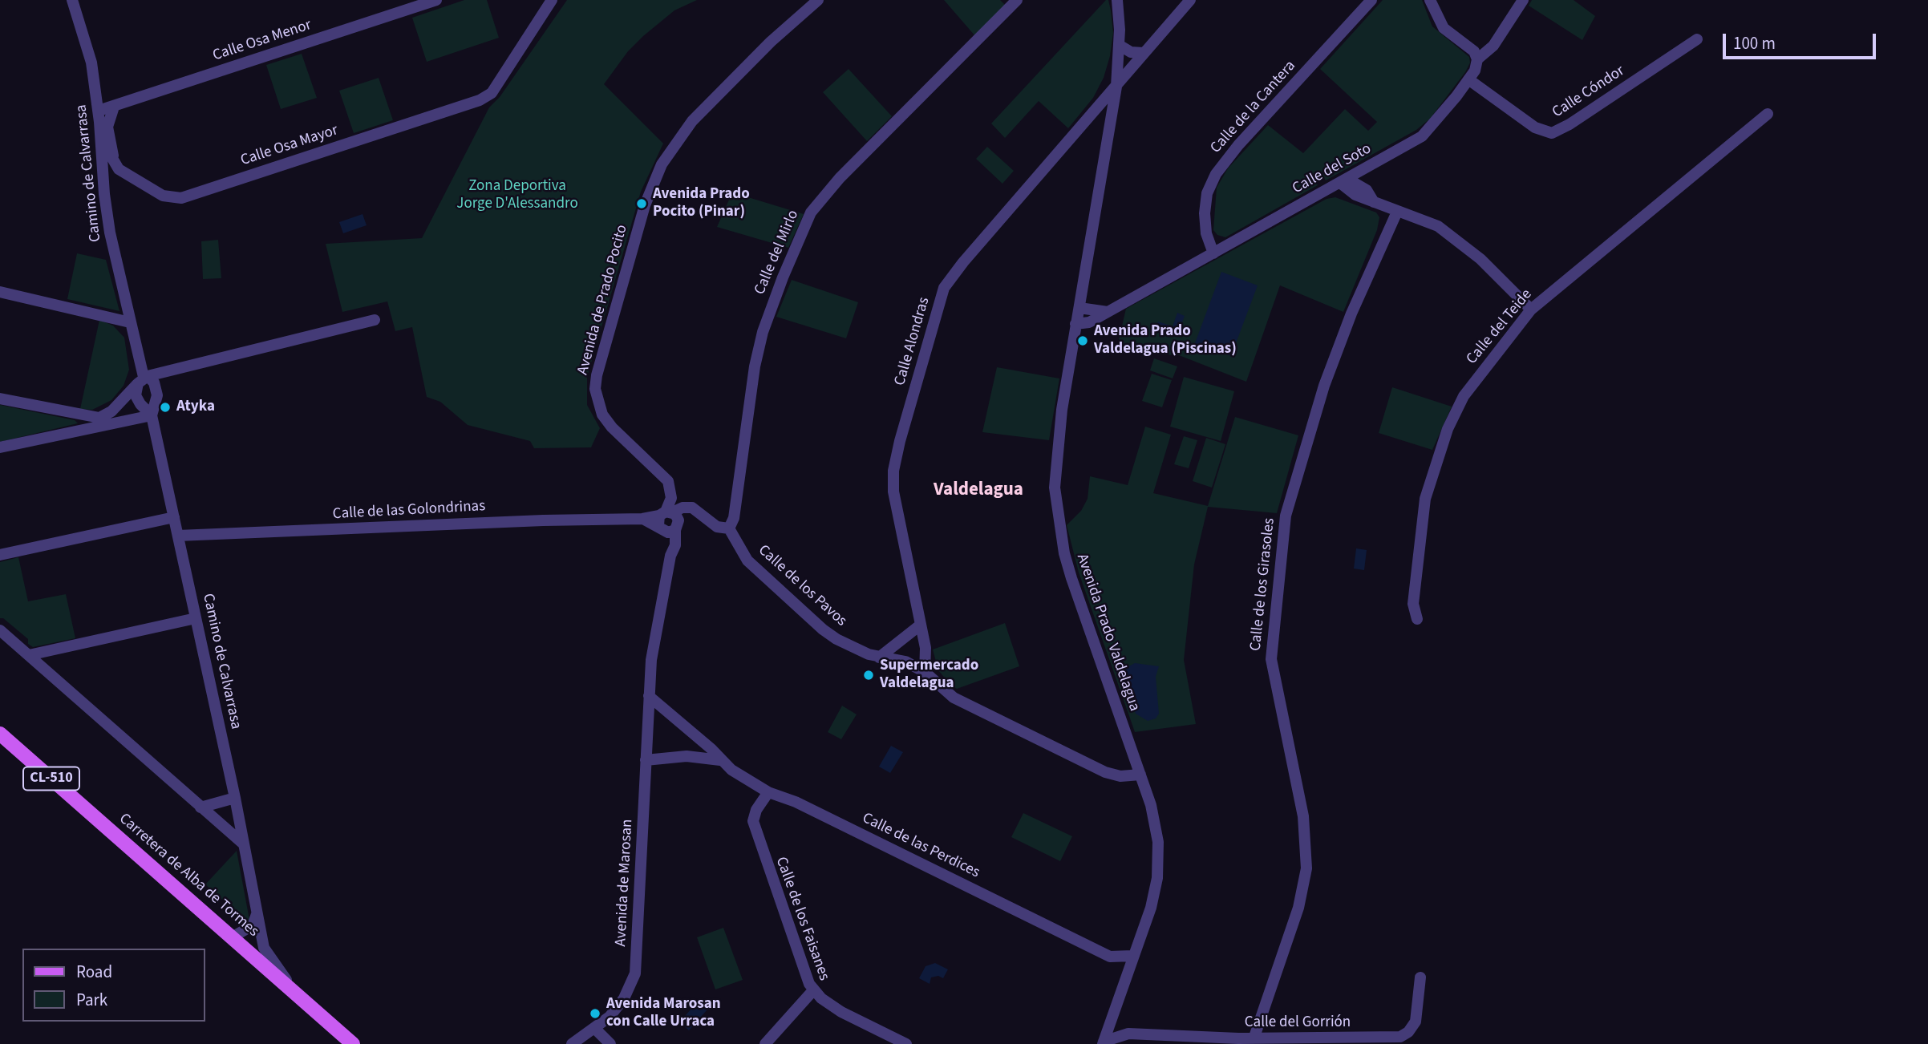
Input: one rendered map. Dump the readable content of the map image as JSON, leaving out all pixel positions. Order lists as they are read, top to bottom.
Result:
{
  "streets": {
    "main road": ["CL-510", "Carretera de Alba de Tormes"],
    "street": [
      "Calle Osa Menor",
      "Calle Cóndor",
      "Calle de la Cantera",
      "Calle Osa Mayor",
      "Calle del Soto",
      "Camino de Calvarrasa",
      "Calle del Mirlo",
      "Avenida de Prado Pocito",
      "Calle del Teide",
      "Calle Alondras",
      "Calle de las Golondrinas",
      "Calle de los Girasoles",
      "Calle de los Pavos",
      "Avenida Prado Valdelagua",
      "Calle de las Perdices",
      "Avenida de Marosan",
      "Calle de los Faisanes",
      "Calle del Gorrión"
    ]
  },
  "crossings": [
    ["Calle Osa Menor", "Camino de Calvarrasa"],
    ["Calle Cóndor", "Calle del Soto"],
    ["Calle de la Cantera", "Calle del Soto"],
    ["Calle Osa Mayor", "Camino de Calvarrasa"],
    ["Calle del Soto", "Avenida Prado Valdelagua"],
    ["Camino de Calvarrasa", "Calle de las Golondrinas"],
    ["Camino de Calvarrasa", "Carretera de Alba de Tormes"],
    ["Calle del Mirlo", "Calle de los Pavos"],
    ["Avenida de Prado Pocito", "Calle de las Golondrinas"],
    ["Avenida de Prado Pocito", "Calle de las Perdices"],
    ["Avenida de Prado Pocito", "Avenida de Marosan"],
    ["Calle Alondras", "Calle de los Pavos"],
    ["Calle Alondras", "Avenida Prado Valdelagua"],
    ["Calle de los Girasoles", "Calle del Gorrión"],
    ["Calle de los Pavos", "Avenida Prado Valdelagua"],
    ["Avenida Prado Valdelagua", "Calle de las Perdices"],
    ["Avenida Prado Valdelagua", "Calle del Gorrión"],
    ["Calle de las Perdices", "Avenida de Marosan"],
    ["Calle de las Perdices", "Calle de los Faisanes"]
  ],
  "districts": ["Valdelagua"],
  "parks": ["Zona Deportiva Jorge D'Alessandro"],
  "places": [
    "Avenida Prado Pocito (Pinar)",
    "Avenida Prado Valdelagua (Piscinas)",
    "Atyka",
    "Supermercado Valdelagua",
    "Avenida Marosan con Calle Urraca"
  ],
  "legend": ["Road", "Park"],
  "scale_bar": "100 m"
}
